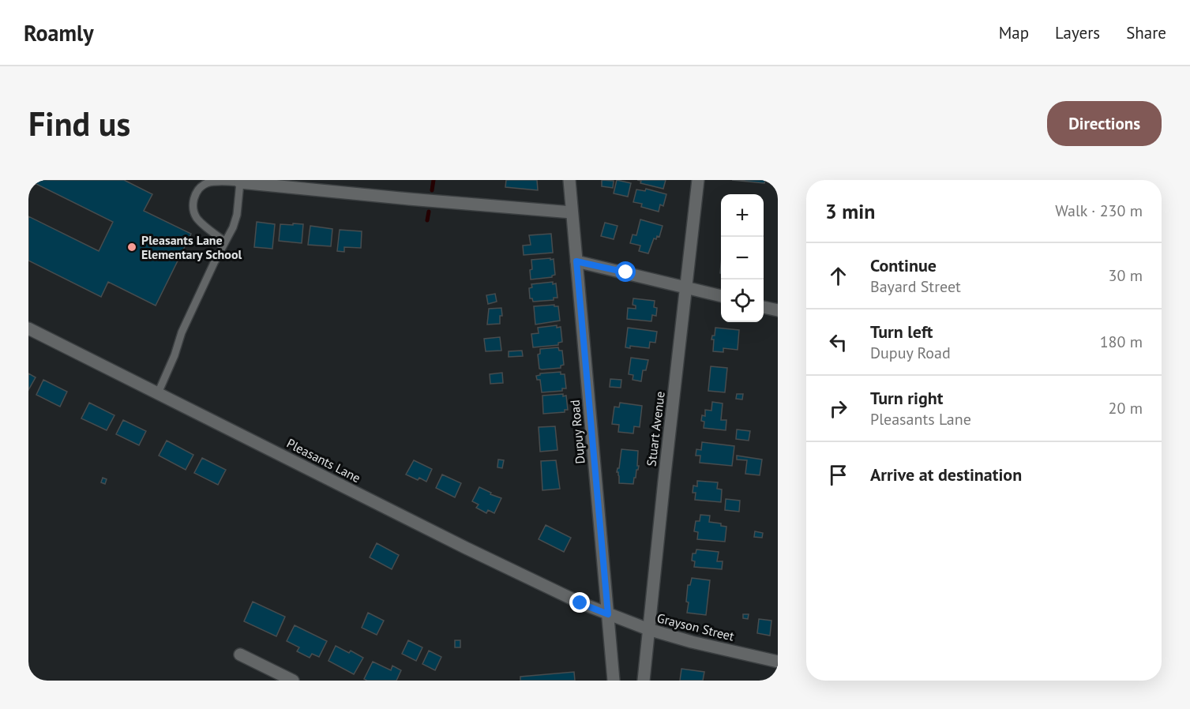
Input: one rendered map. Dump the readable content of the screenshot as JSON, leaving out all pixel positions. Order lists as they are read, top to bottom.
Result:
{
  "streets": {
    "street": [
      "Stuart Avenue",
      "Dupuy Road",
      "Pleasants Lane",
      "Grayson Street"
    ]
  },
  "crossings": [
    ["Stuart Avenue", "Grayson Street"],
    ["Dupuy Road", "Pleasants Lane"],
    ["Dupuy Road", "Grayson Street"],
    ["Pleasants Lane", "Grayson Street"]
  ],
  "places": ["Pleasants Lane Elementary School"],
  "page": {
    "header": "Roamly",
    "nav": ["Map", "Layers", "Share"],
    "buttons": "Directions",
    "title": "Find us",
    "heading": ["3 min", "Walk · 230 m"],
    "map_buttons": ["+", "−"],
    "list": [
      ["Continue", "Bayard Street", "30 m"],
      ["Turn left", "Dupuy Road", "180 m"],
      ["Turn right", "Pleasants Lane", "20 m"],
      "Arrive at destination"
    ]
  }
}
